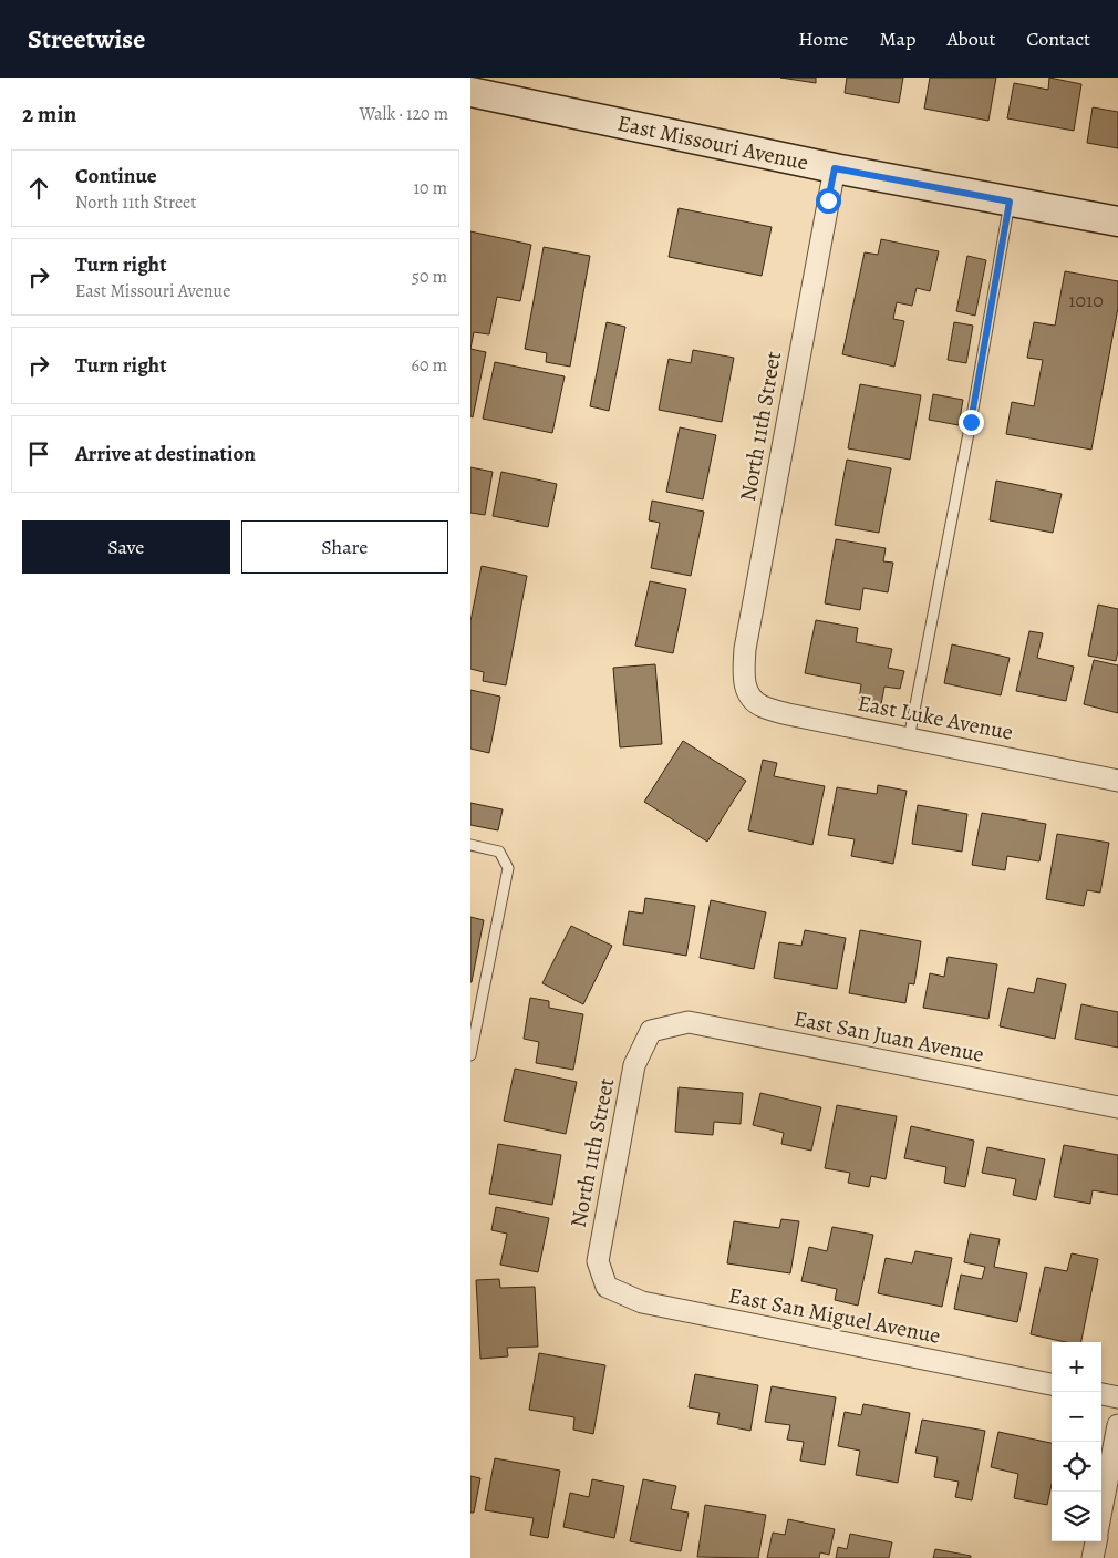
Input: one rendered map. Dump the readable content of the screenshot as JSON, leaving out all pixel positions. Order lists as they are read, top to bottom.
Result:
{
  "streets": {
    "main road": ["East Missouri Avenue"],
    "street": [
      "North 11th Street",
      "East Luke Avenue",
      "East San Juan Avenue",
      "East San Miguel Avenue"
    ]
  },
  "crossings": [
    ["East Missouri Avenue", "North 11th Street"],
    ["North 11th Street", "East Luke Avenue"],
    ["North 11th Street", "East San Juan Avenue"],
    ["North 11th Street", "East San Miguel Avenue"]
  ],
  "house_numbers": ["1010"],
  "page": {
    "header": "Streetwise",
    "nav": [
      "Home",
      "Map",
      "About",
      "Contact"
    ],
    "heading": ["2 min", "Walk · 120 m"],
    "list": [
      ["Continue", "North 11th Street", "10 m"],
      ["Turn right", "East Missouri Avenue", "50 m"],
      ["Turn right", "60 m"],
      "Arrive at destination"
    ],
    "buttons": ["Save", "Share"],
    "map_buttons": ["+", "−"]
  }
}
